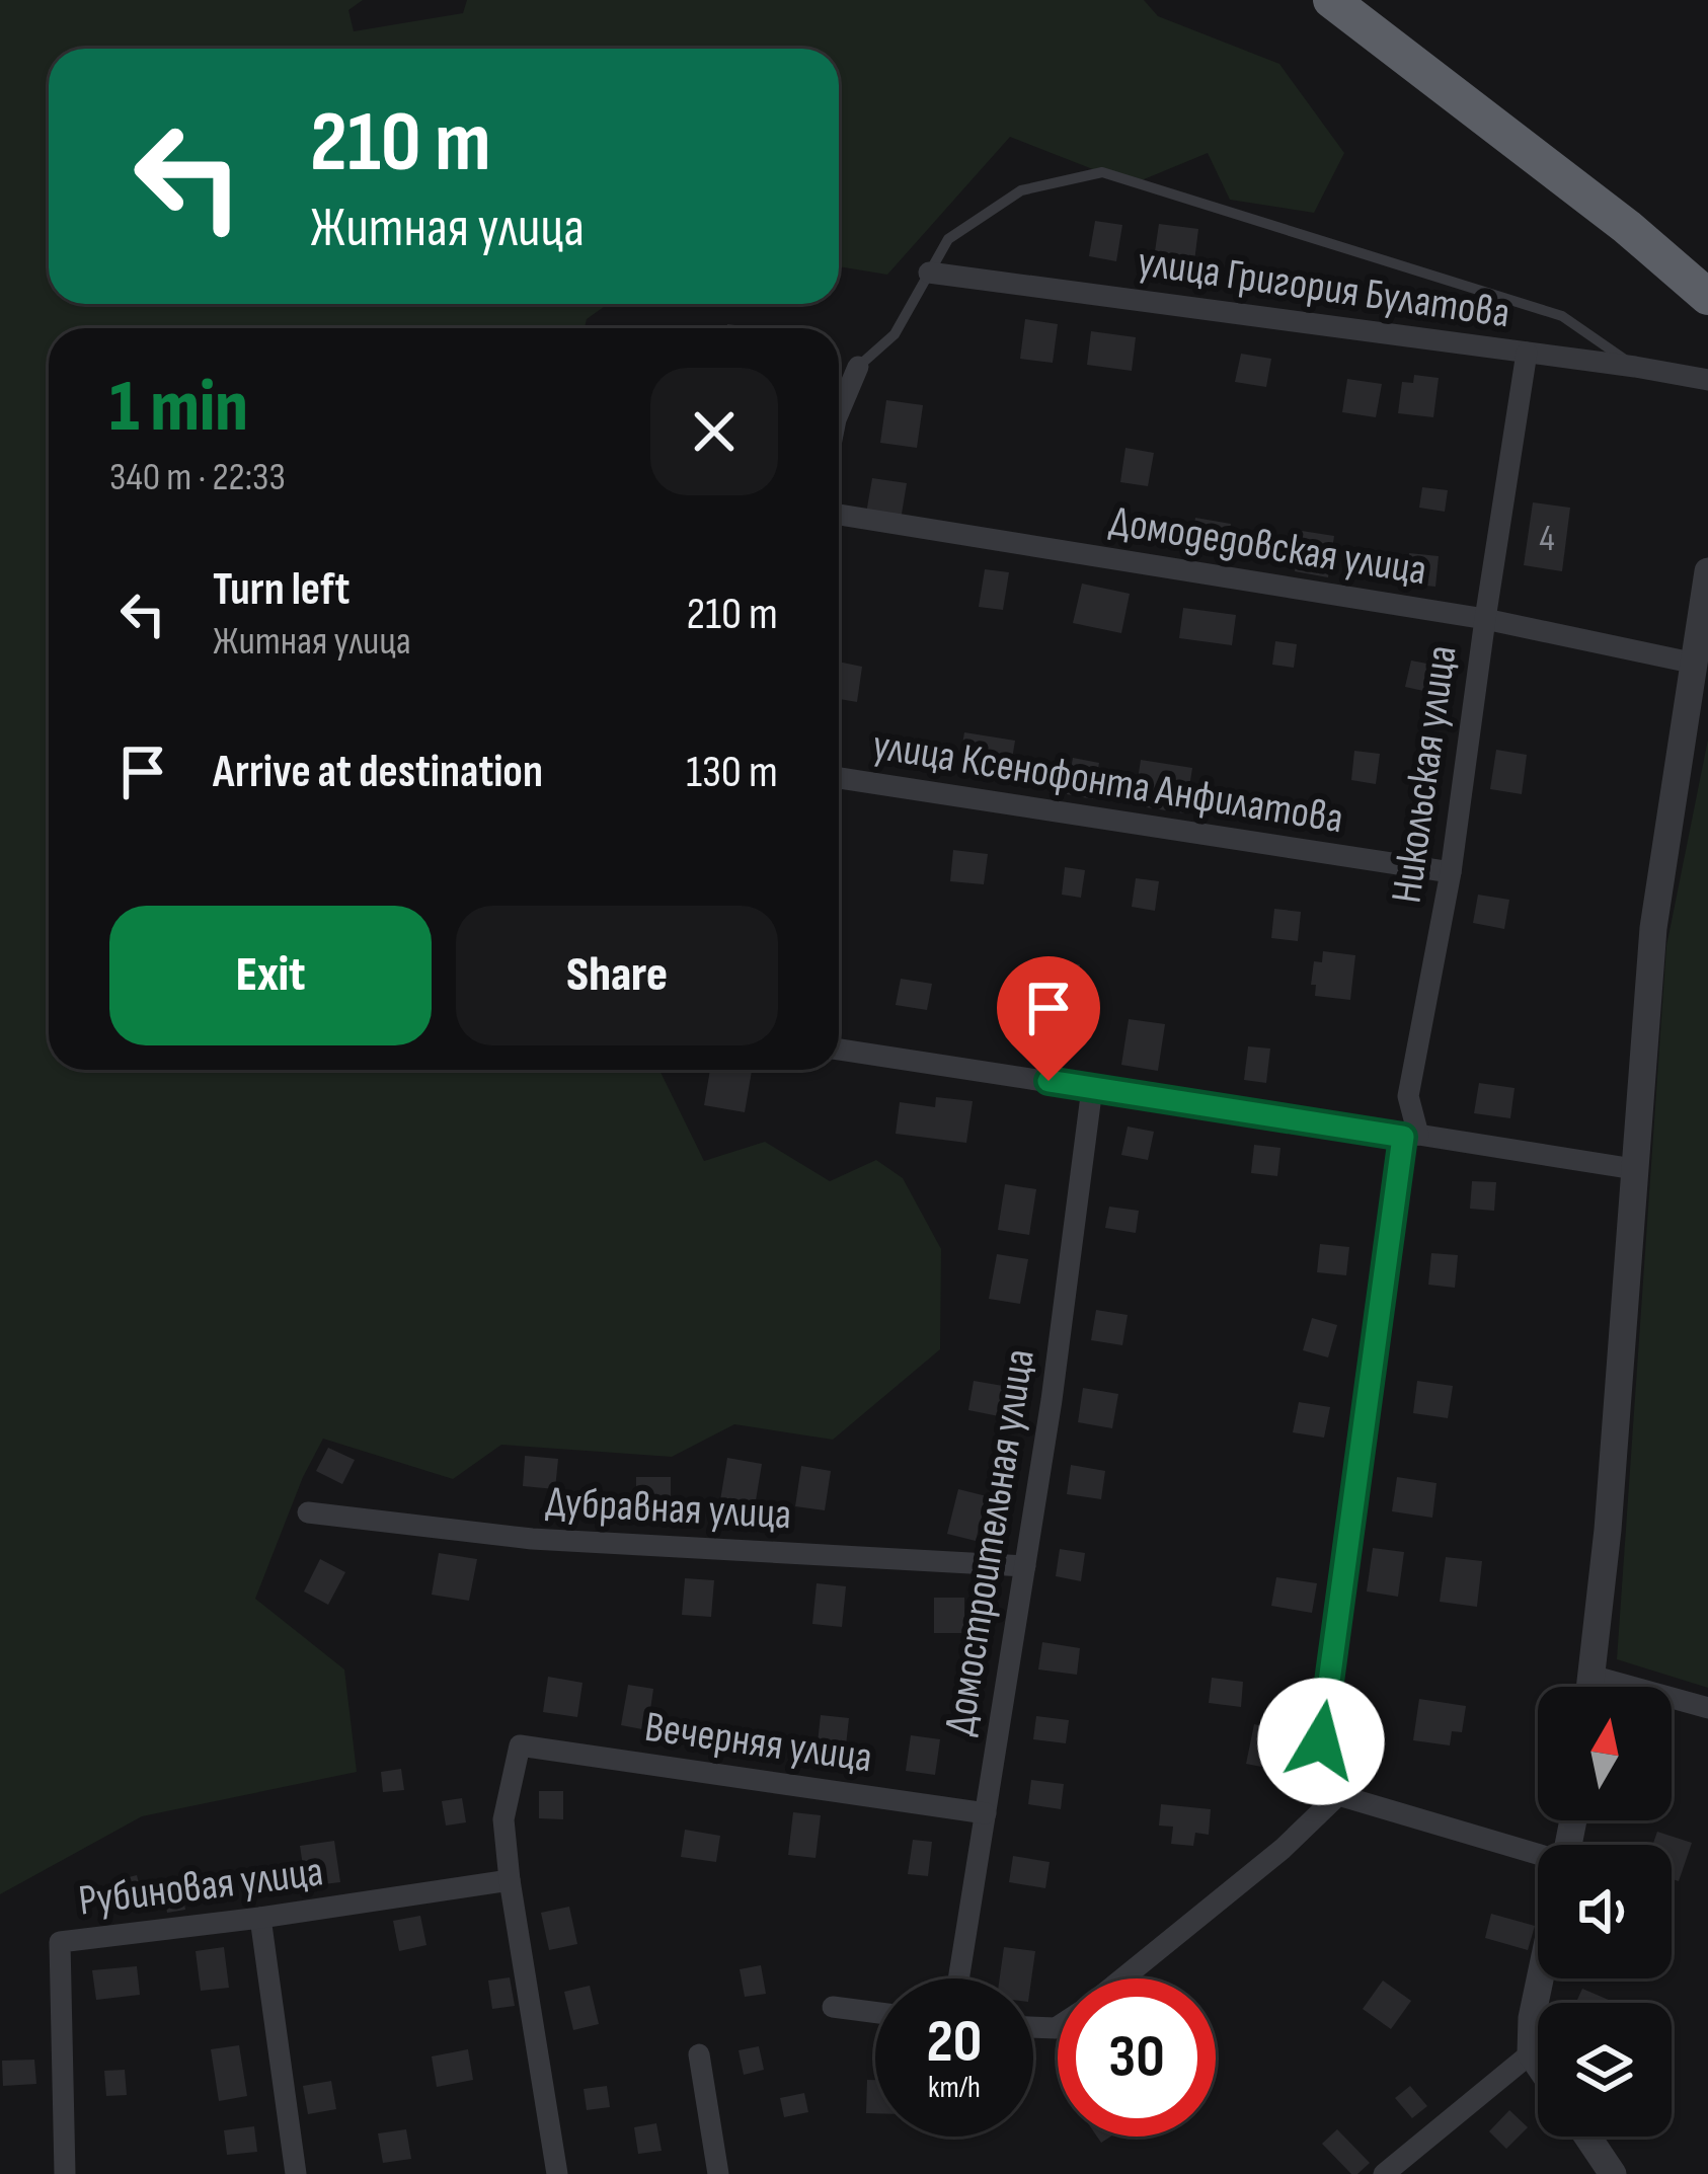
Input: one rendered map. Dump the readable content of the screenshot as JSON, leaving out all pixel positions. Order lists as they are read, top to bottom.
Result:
{
  "streets": {
    "street": [
      "улица Григория Булатова",
      "Домодедовская улица",
      "Никольская улица",
      "улица Ксенофонта Анфилатова",
      "Дубравная улица",
      "Домостроительная улица",
      "Вечерняя улица",
      "Рубиновая улица"
    ]
  },
  "crossings": [
    ["улица Григория Булатова", "Никольская улица"],
    ["Домодедовская улица", "Никольская улица"],
    ["Никольская улица", "улица Ксенофонта Анфилатова"],
    ["Дубравная улица", "Домостроительная улица"],
    ["Домостроительная улица", "Вечерняя улица"],
    ["Вечерняя улица", "Рубиновая улица"]
  ],
  "house_numbers": ["4"],
  "north": "top",
  "page": {
    "turn": ["210 m", "Житная улица"],
    "heading": ["1 min", "340 m · 22:33"],
    "list": [
      {
        "name": "Turn left",
        "note": "Житная улица",
        "value": "210 m"
      },
      {
        "name": "Arrive at destination",
        "value": "130 m"
      }
    ],
    "buttons": ["Exit", "Share"],
    "speed": "20 km/h",
    "limit": "30"
  }
}
